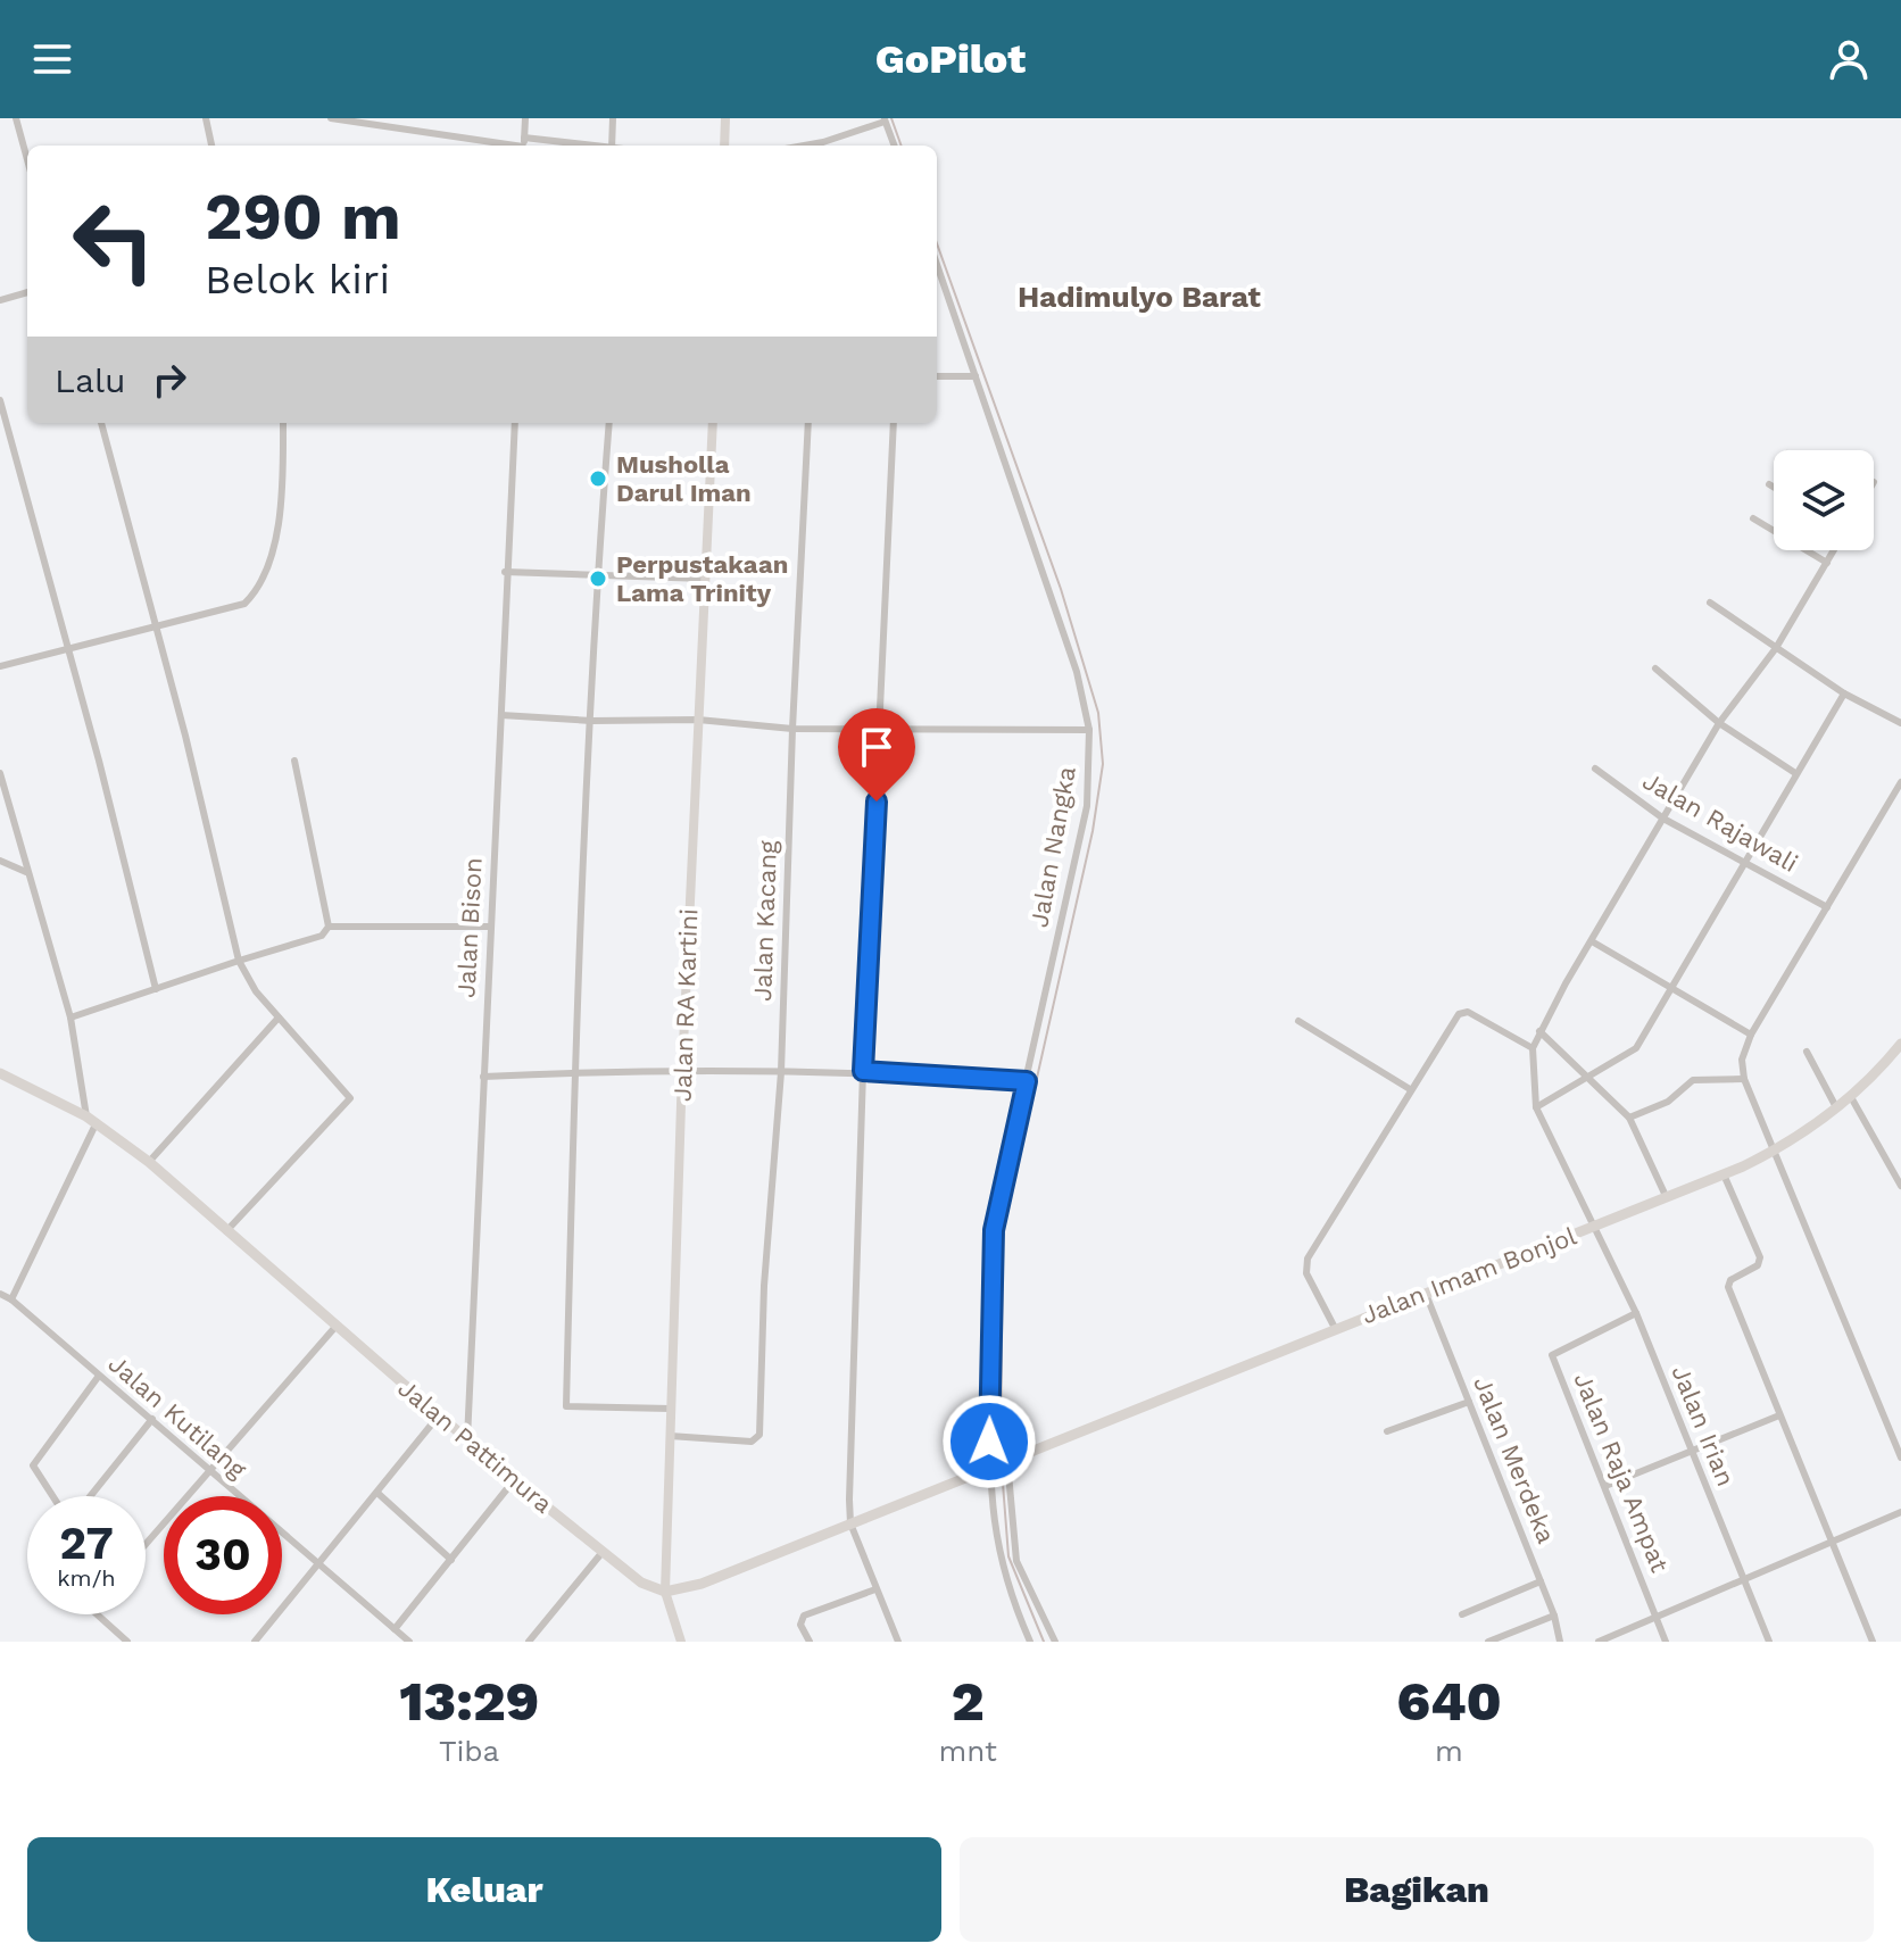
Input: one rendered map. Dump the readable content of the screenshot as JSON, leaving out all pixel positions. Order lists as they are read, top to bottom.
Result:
{
  "streets": {
    "main road": ["Jalan RA Kartini", "Jalan Imam Bonjol", "Jalan Pattimura"],
    "street": [
      "Jalan Rajawali",
      "Jalan Nangka",
      "Jalan Kacang",
      "Jalan Bison",
      "Jalan Kutilang",
      "Jalan Irian",
      "Jalan Merdeka",
      "Jalan Raja Ampat"
    ]
  },
  "crossings": [
    ["Jalan Kacang", "Jalan RA Kartini"],
    ["Jalan Bison", "Jalan Pattimura"],
    ["Jalan RA Kartini", "Jalan Pattimura"],
    ["Jalan Imam Bonjol", "Jalan Irian"],
    ["Jalan Imam Bonjol", "Jalan Merdeka"],
    ["Jalan Irian", "Jalan Raja Ampat"]
  ],
  "districts": ["Hadimulyo Barat"],
  "places": ["Musholla Darul Iman", "Perpustakaan Lama Trinity"],
  "page": {
    "header": "GoPilot",
    "turn": ["290 m", "Belok kiri"],
    "then": "Lalu",
    "speed": "27 km/h",
    "limit": "30",
    "eta": [
      "13:29",
      "Tiba",
      "2",
      "mnt",
      "640",
      "m"
    ],
    "buttons": ["Keluar", "Bagikan"]
  }
}
